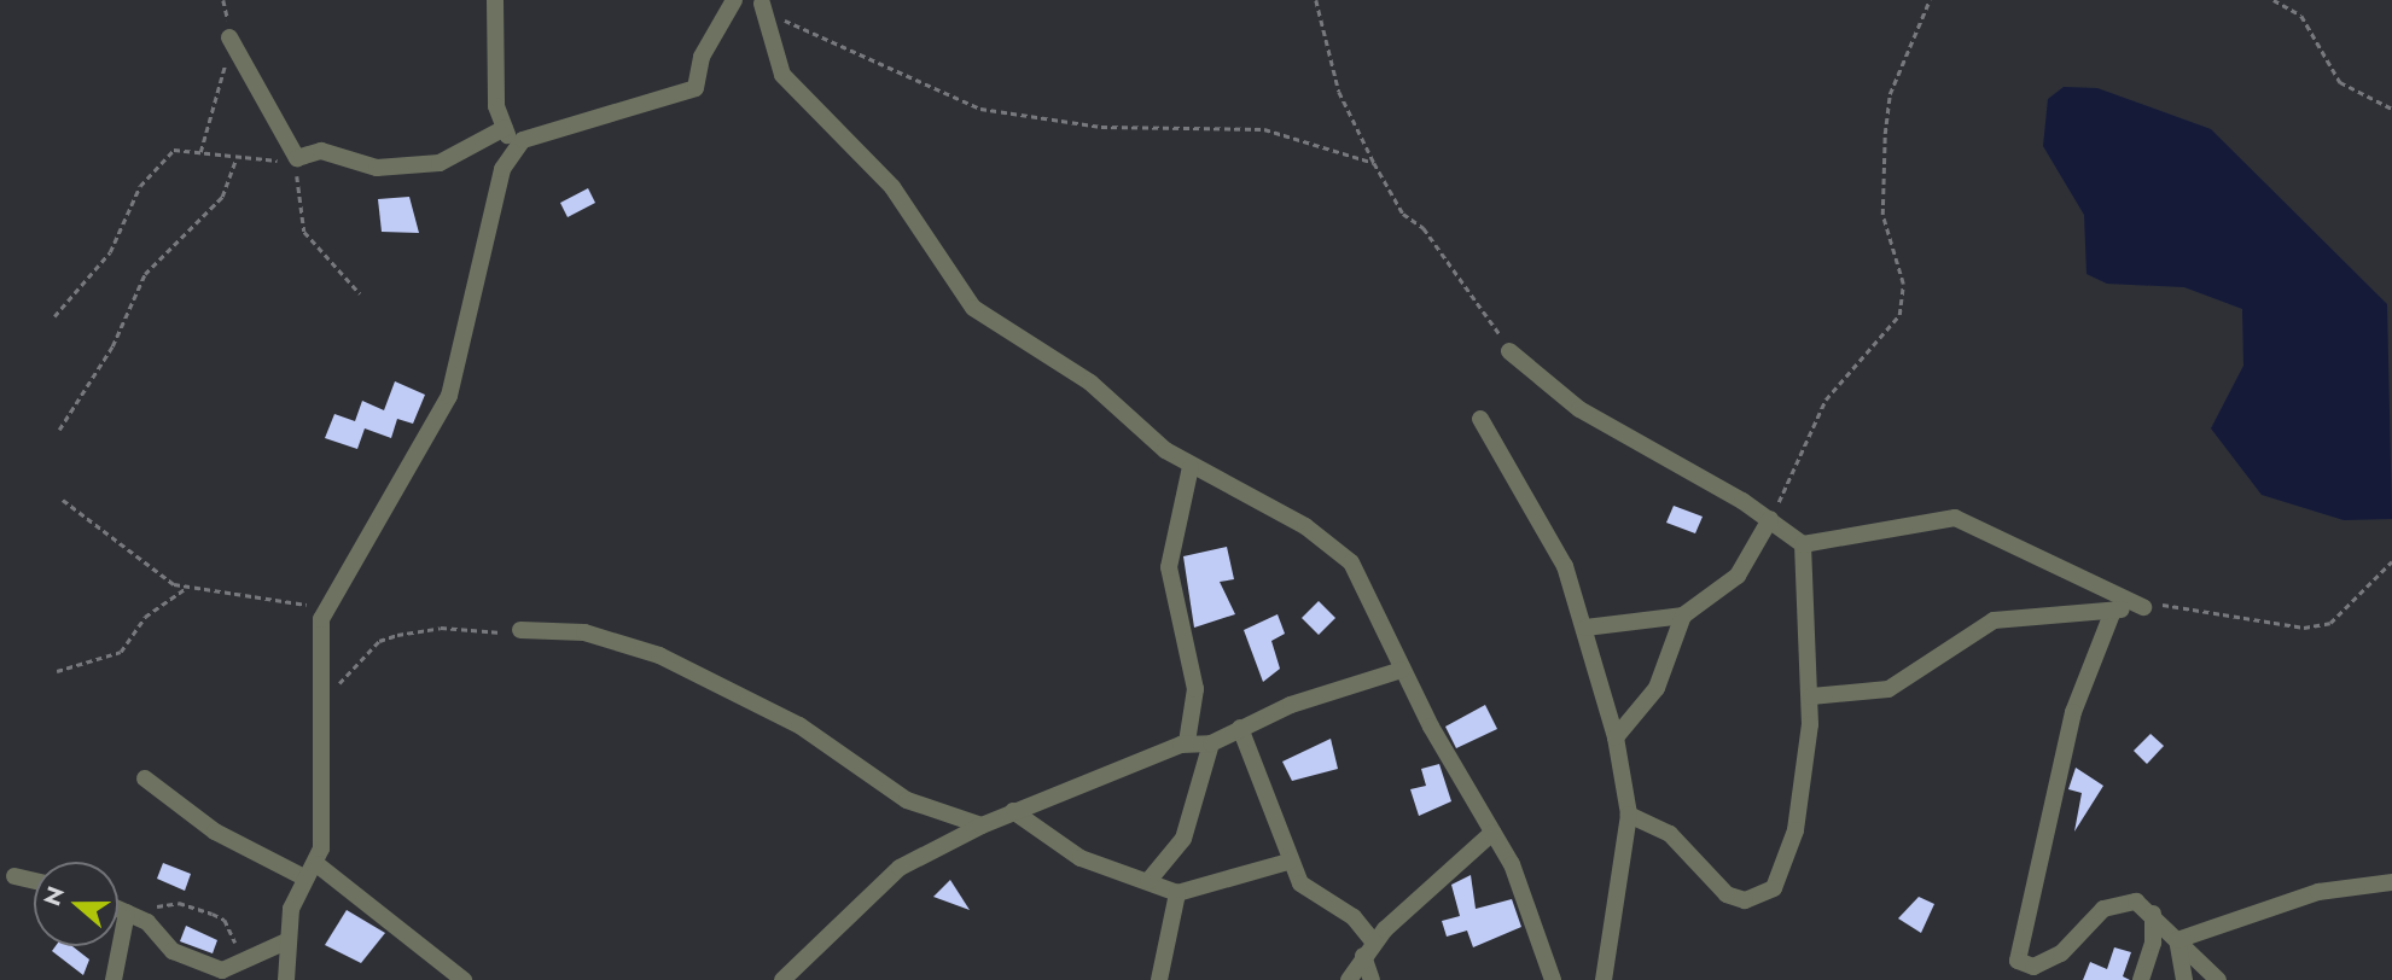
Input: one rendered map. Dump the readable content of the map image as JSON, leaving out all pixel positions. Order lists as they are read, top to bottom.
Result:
{
  "north": "left"
}
